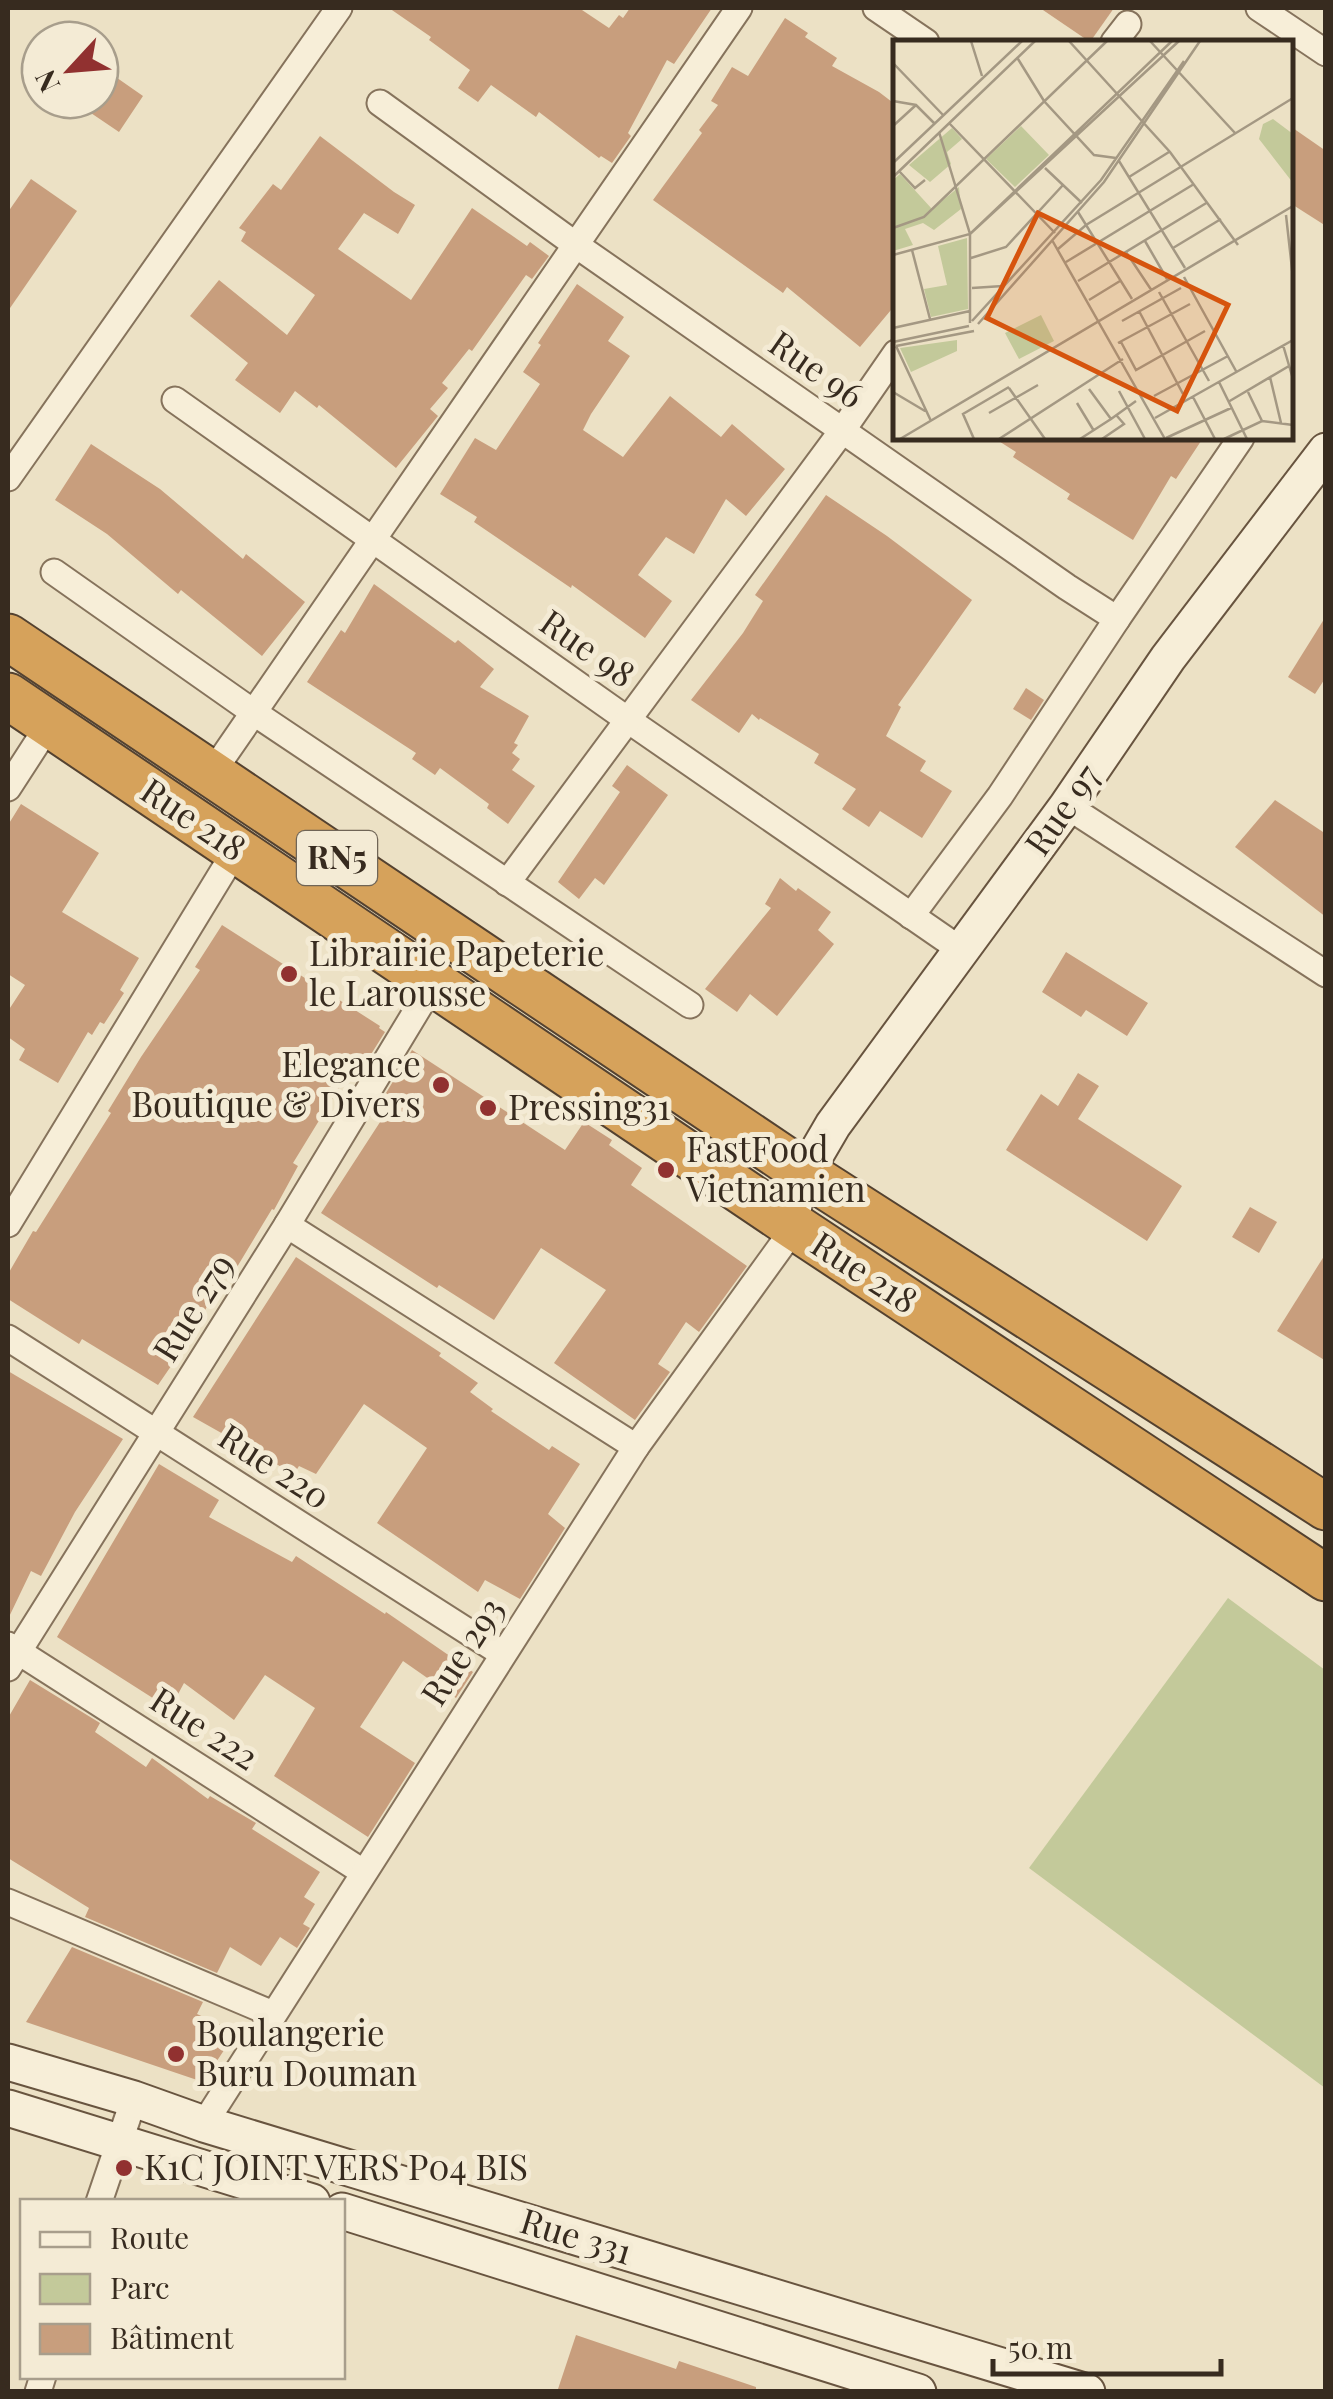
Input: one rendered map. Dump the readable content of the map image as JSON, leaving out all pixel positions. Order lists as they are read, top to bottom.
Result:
{
  "streets": {
    "highway": ["Rue 218", "RN5"],
    "street": [
      "Rue 96",
      "Rue 98",
      "Rue 97",
      "Rue 279",
      "Rue 220",
      "Rue 293",
      "Rue 222",
      "Rue 331"
    ]
  },
  "crossings": [
    ["Rue 98", "Rue 97"],
    ["Rue 97", "Rue 218"],
    ["Rue 218", "Rue 279"],
    ["Rue 218", "Rue 293"],
    ["Rue 279", "Rue 220"],
    ["Rue 279", "Rue 222"],
    ["Rue 220", "Rue 293"],
    ["Rue 293", "Rue 222"],
    ["Rue 293", "Rue 331"]
  ],
  "places": [
    "Librairie Papeterie le Larousse",
    "Elegance Boutique & Divers",
    "Pressing31",
    "FastFood Vietnamien",
    "Boulangerie Buru Douman",
    "K1C JOINT VERS P04 BIS"
  ],
  "legend": ["Route", "Parc", "Bâtiment"],
  "scale_bar": "50 m",
  "north": "bottom left"
}
